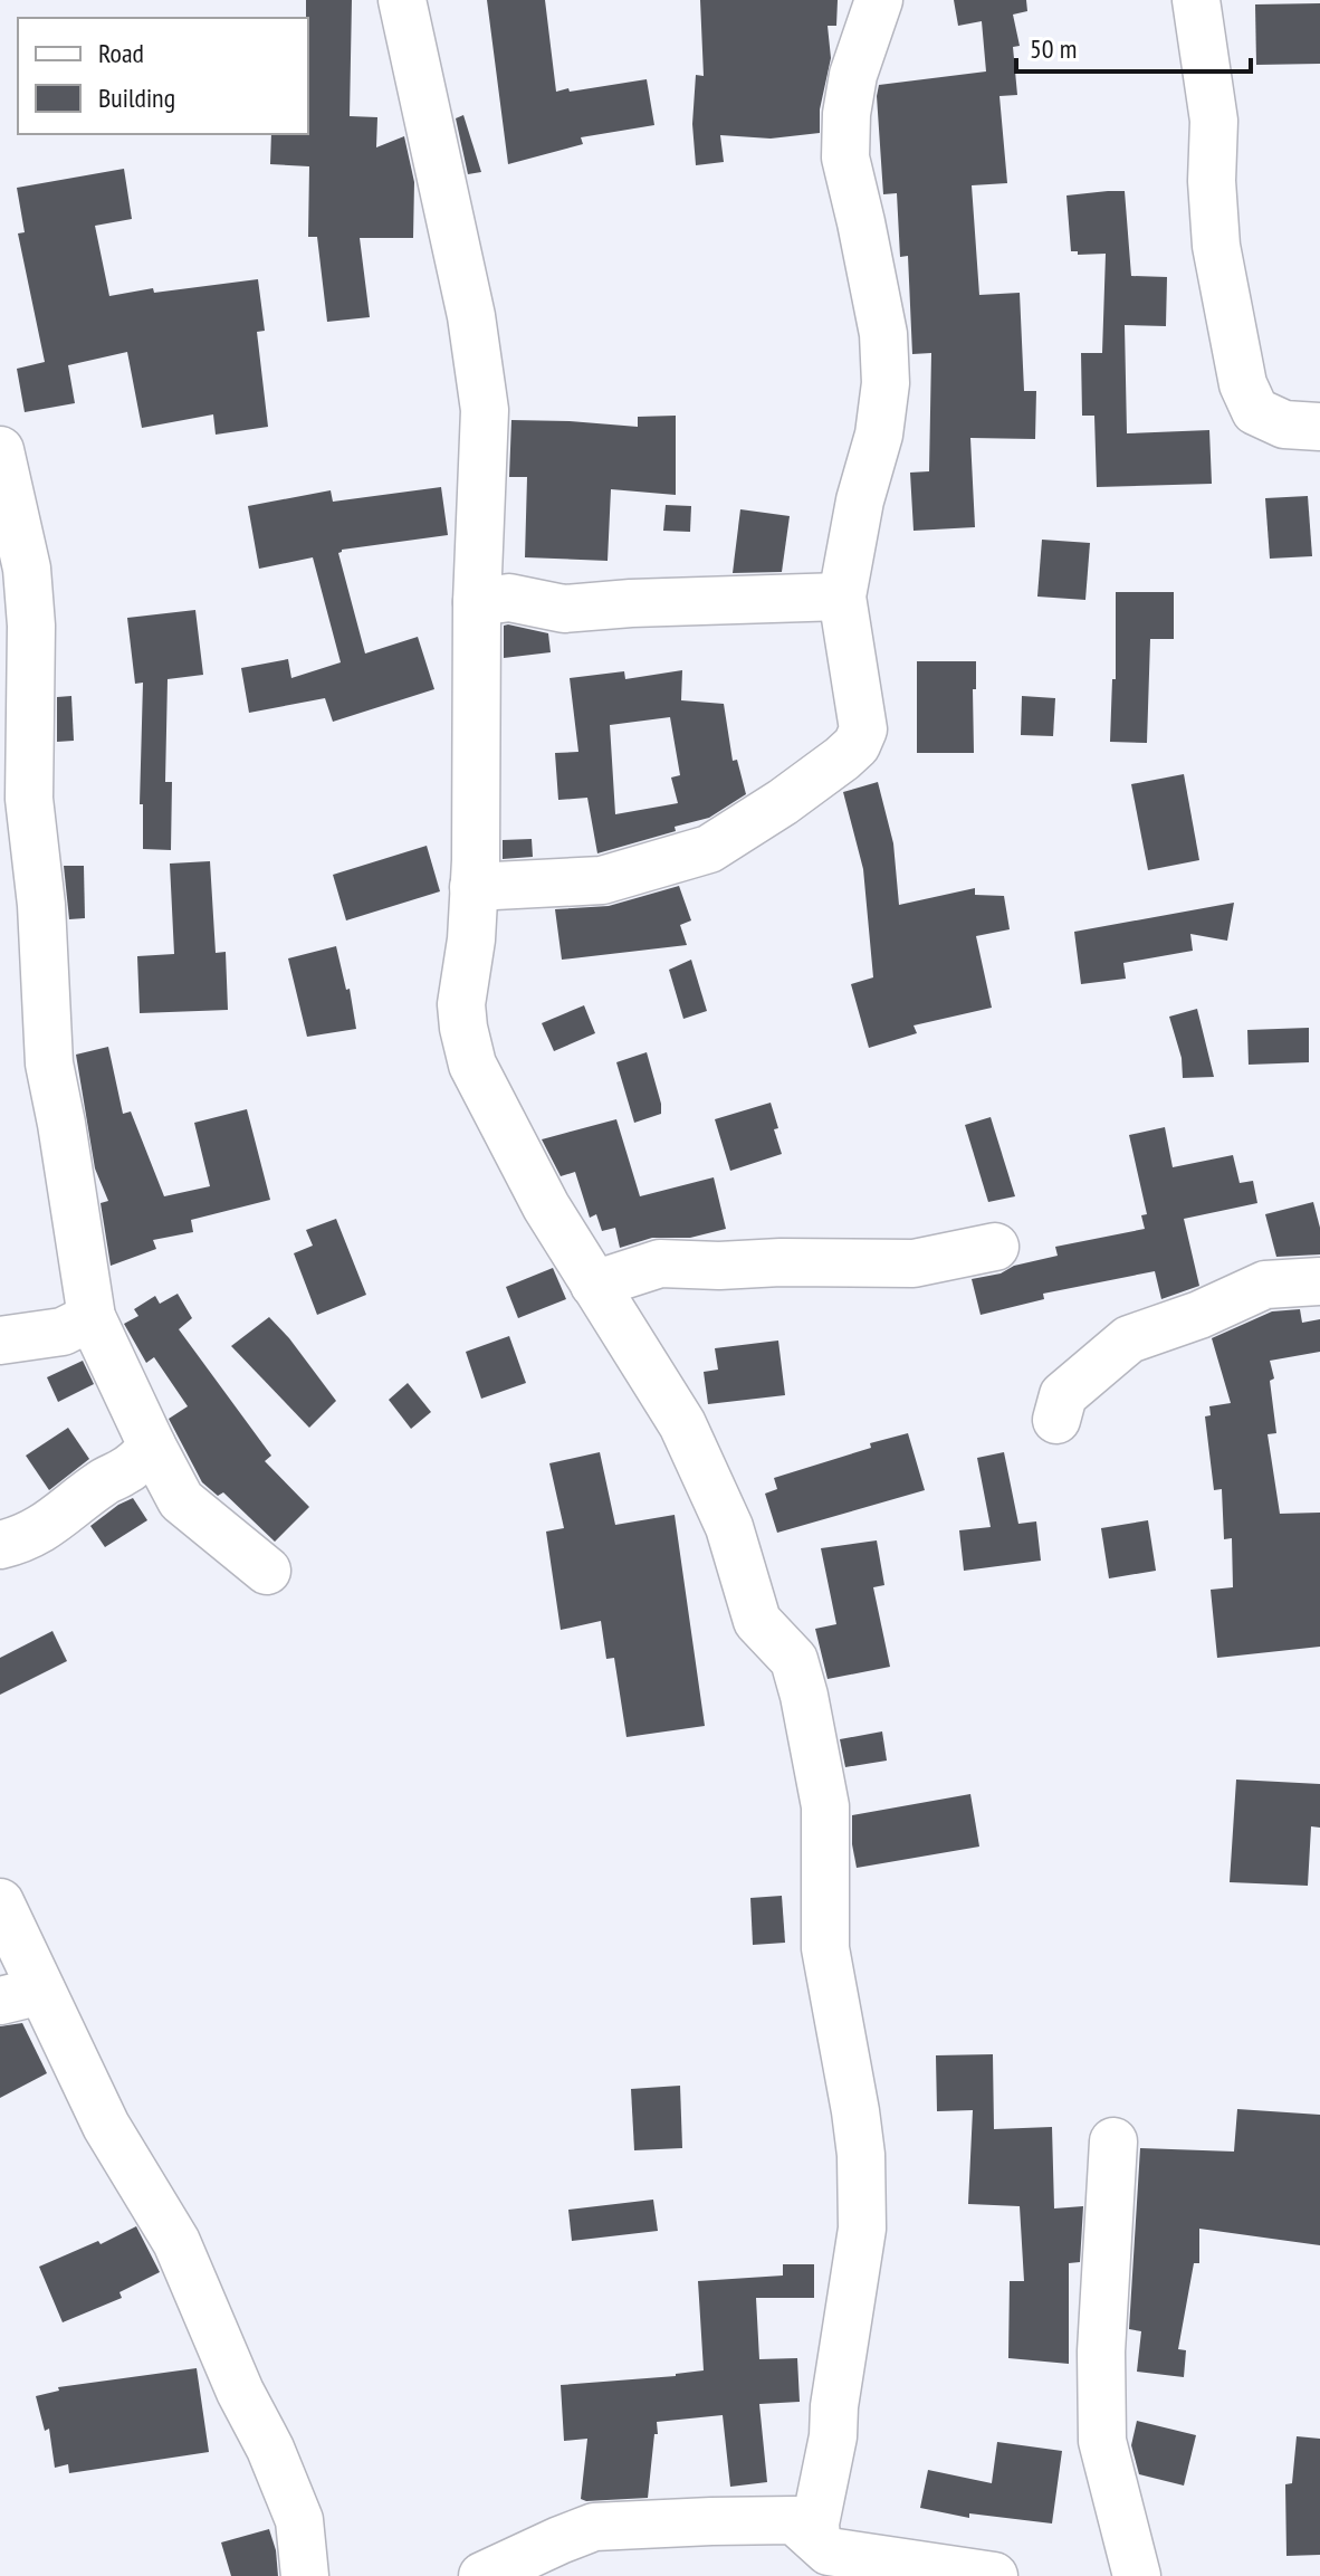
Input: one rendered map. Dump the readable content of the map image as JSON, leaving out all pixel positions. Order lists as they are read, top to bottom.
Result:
{
  "legend": ["Road", "Building"],
  "scale_bar": "50 m"
}
